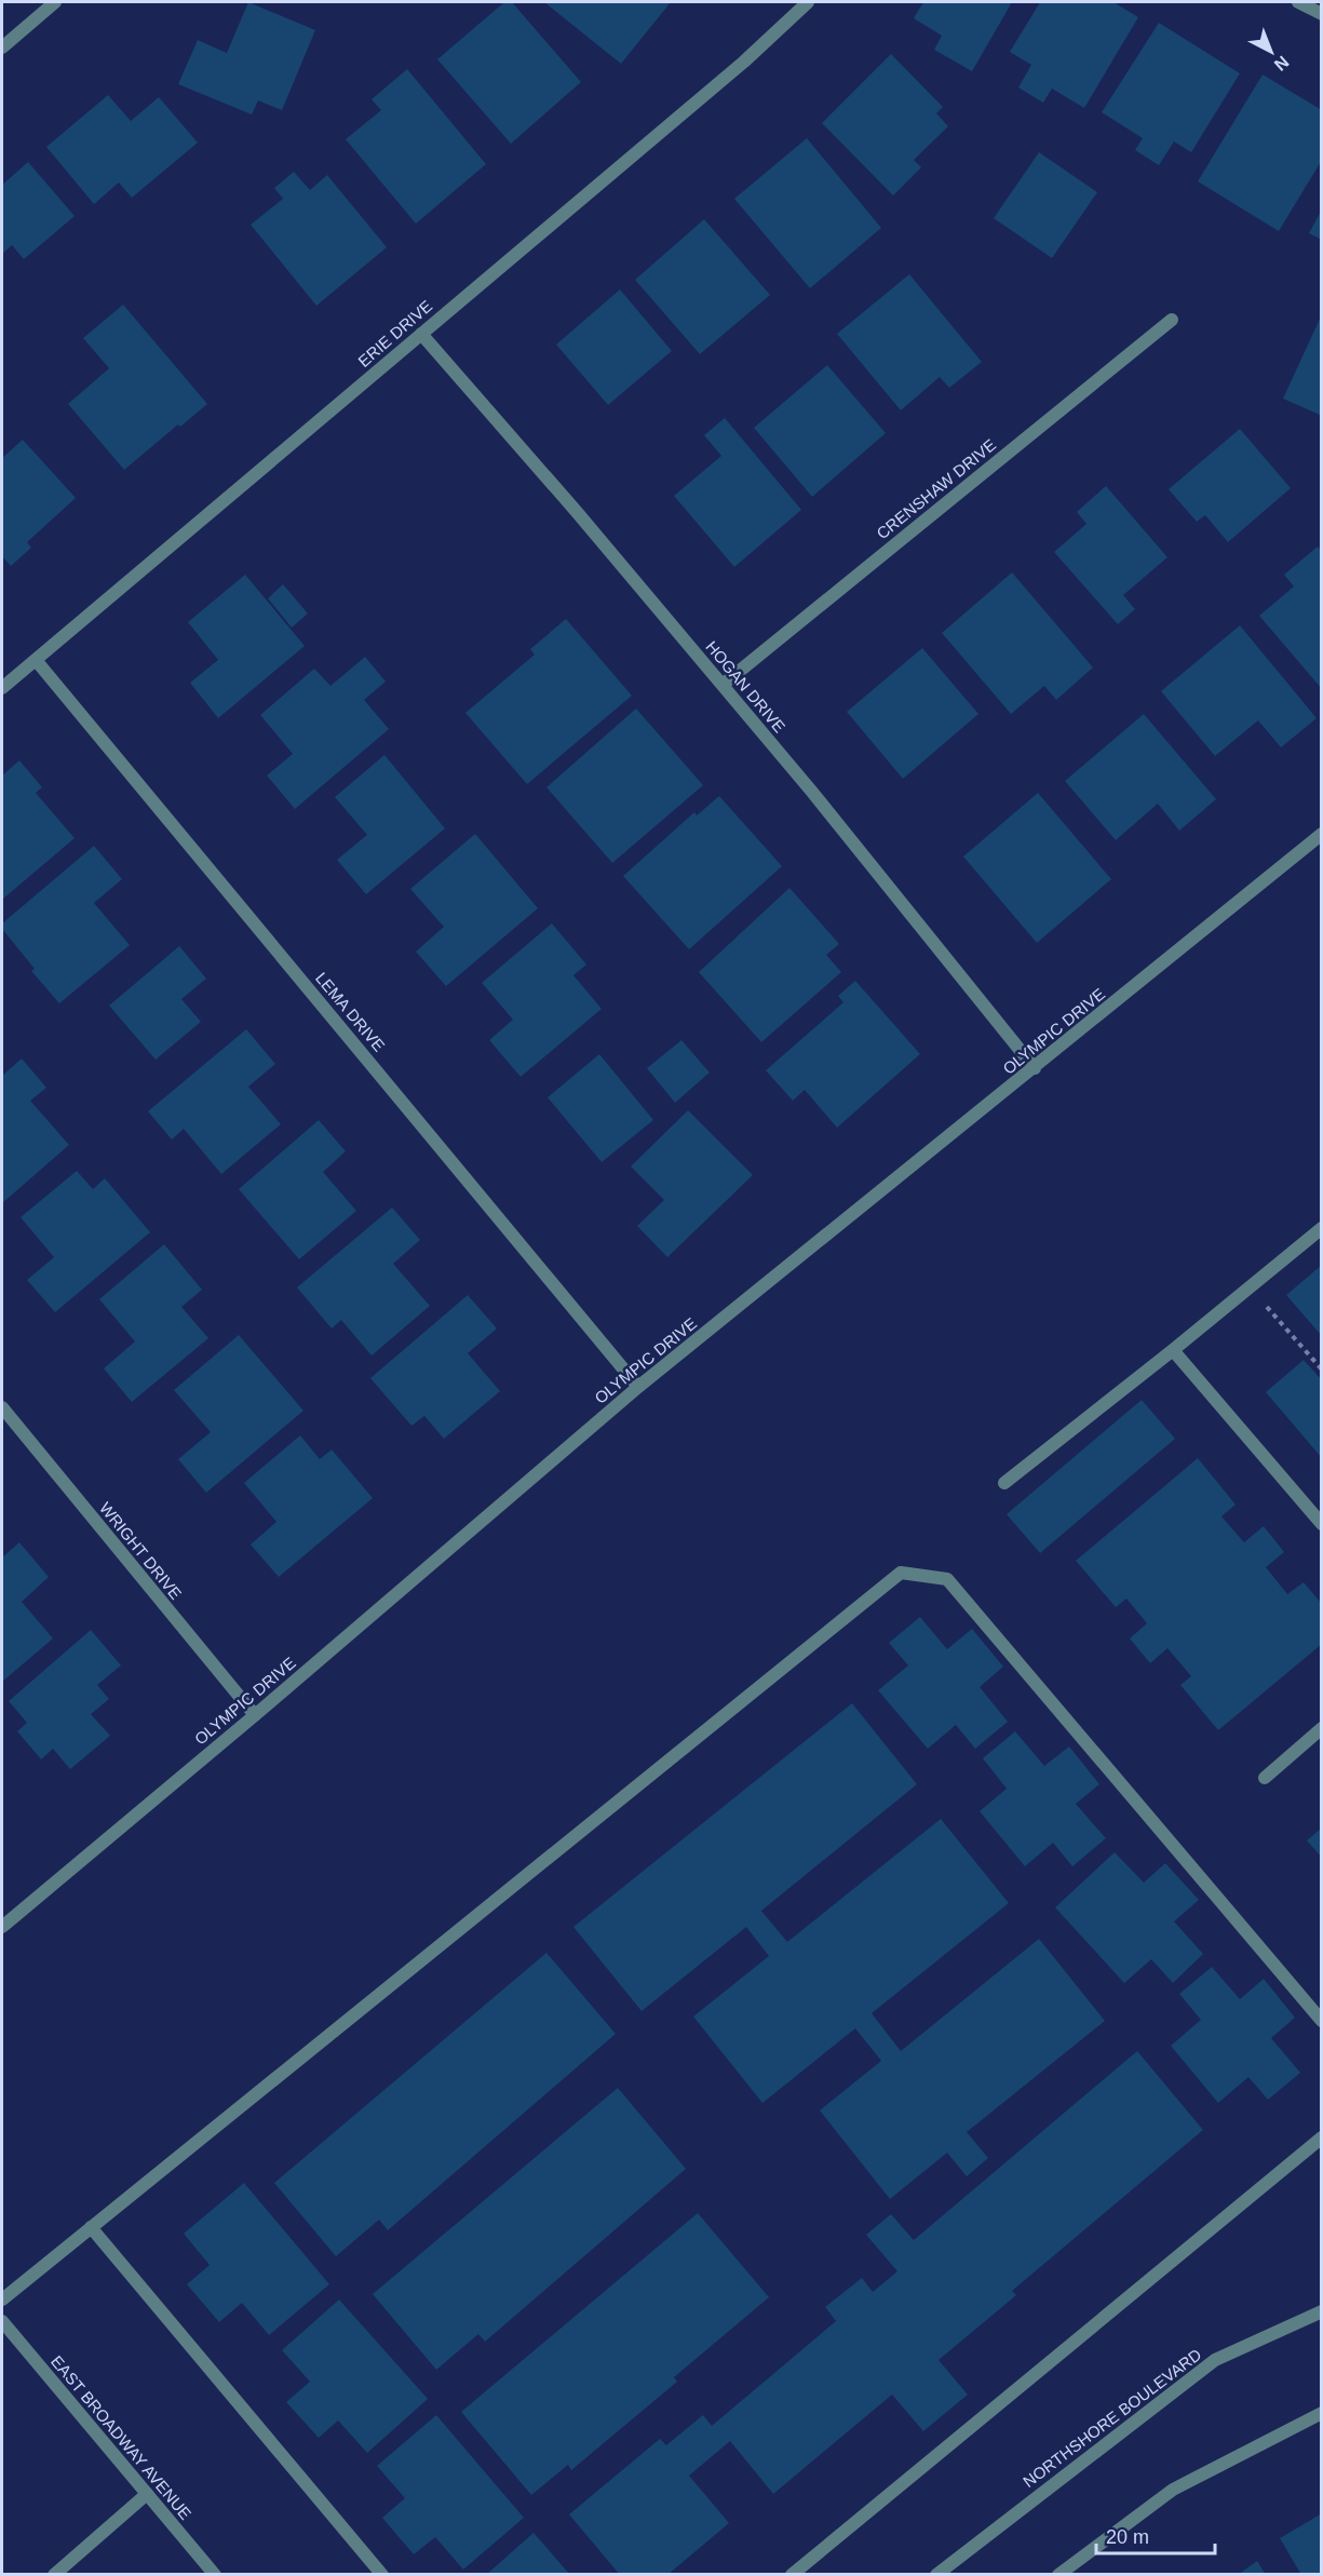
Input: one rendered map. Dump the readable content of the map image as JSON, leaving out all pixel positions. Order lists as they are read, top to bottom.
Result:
{
  "streets": {
    "street": [
      "ERIE DRIVE",
      "CRENSHAW DRIVE",
      "HOGAN DRIVE",
      "LEMA DRIVE",
      "OLYMPIC DRIVE",
      "WRIGHT DRIVE",
      "NORTHSHORE BOULEVARD",
      "EAST BROADWAY AVENUE"
    ]
  },
  "crossings": [
    ["ERIE DRIVE", "HOGAN DRIVE"],
    ["ERIE DRIVE", "LEMA DRIVE"],
    ["CRENSHAW DRIVE", "HOGAN DRIVE"],
    ["HOGAN DRIVE", "OLYMPIC DRIVE"],
    ["LEMA DRIVE", "OLYMPIC DRIVE"],
    ["OLYMPIC DRIVE", "WRIGHT DRIVE"]
  ],
  "scale_bar": "20 m",
  "north": "bottom right"
}
